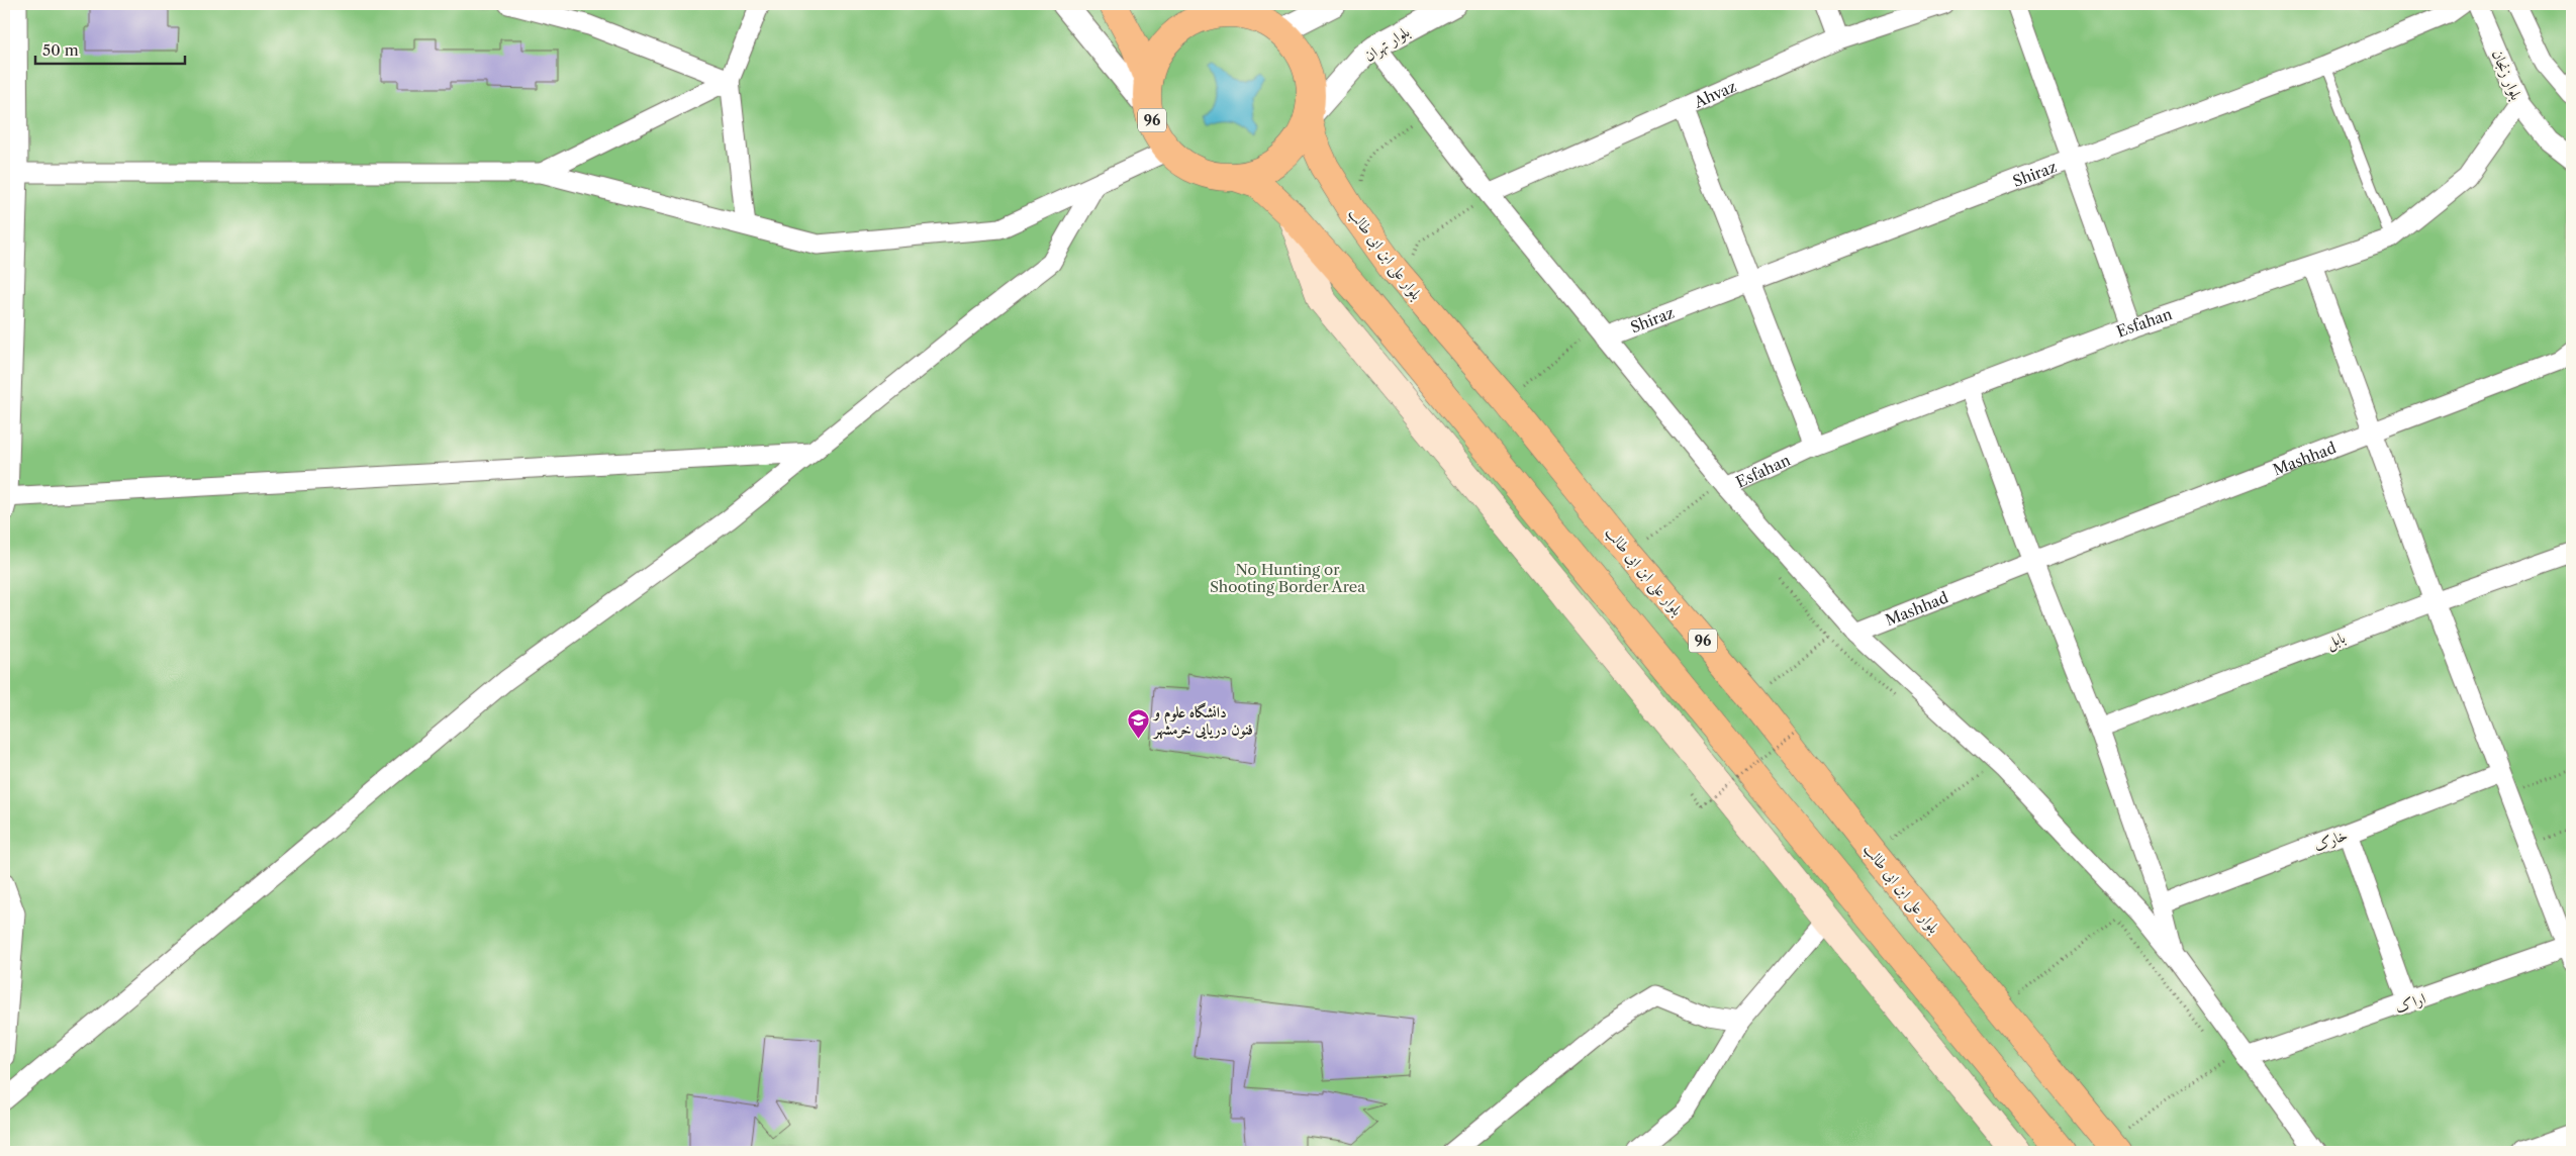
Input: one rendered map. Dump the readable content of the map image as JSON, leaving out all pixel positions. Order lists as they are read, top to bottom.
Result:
{
  "streets": {
    "main road": ["96", "بلوار علی ابن ابی طالب"],
    "street": [
      "بلوار تهران",
      "بلوار زنجان",
      "Ahvaz",
      "Shiraz",
      "Esfahan",
      "Mashhad",
      "بابل",
      "خارک",
      "اراک"
    ]
  },
  "crossings": [
    ["بلوار تهران", "96"],
    ["بلوار تهران", "بلوار علی ابن ابی طالب"],
    ["بلوار زنجان", "Esfahan"],
    ["96", "بلوار علی ابن ابی طالب"]
  ],
  "parks": ["No Hunting or Shooting Border Area"],
  "places": {
    "school or university": ["دانشگاه علوم و فنون دریایی خرمشهر"]
  },
  "scale_bar": "50 m"
}
